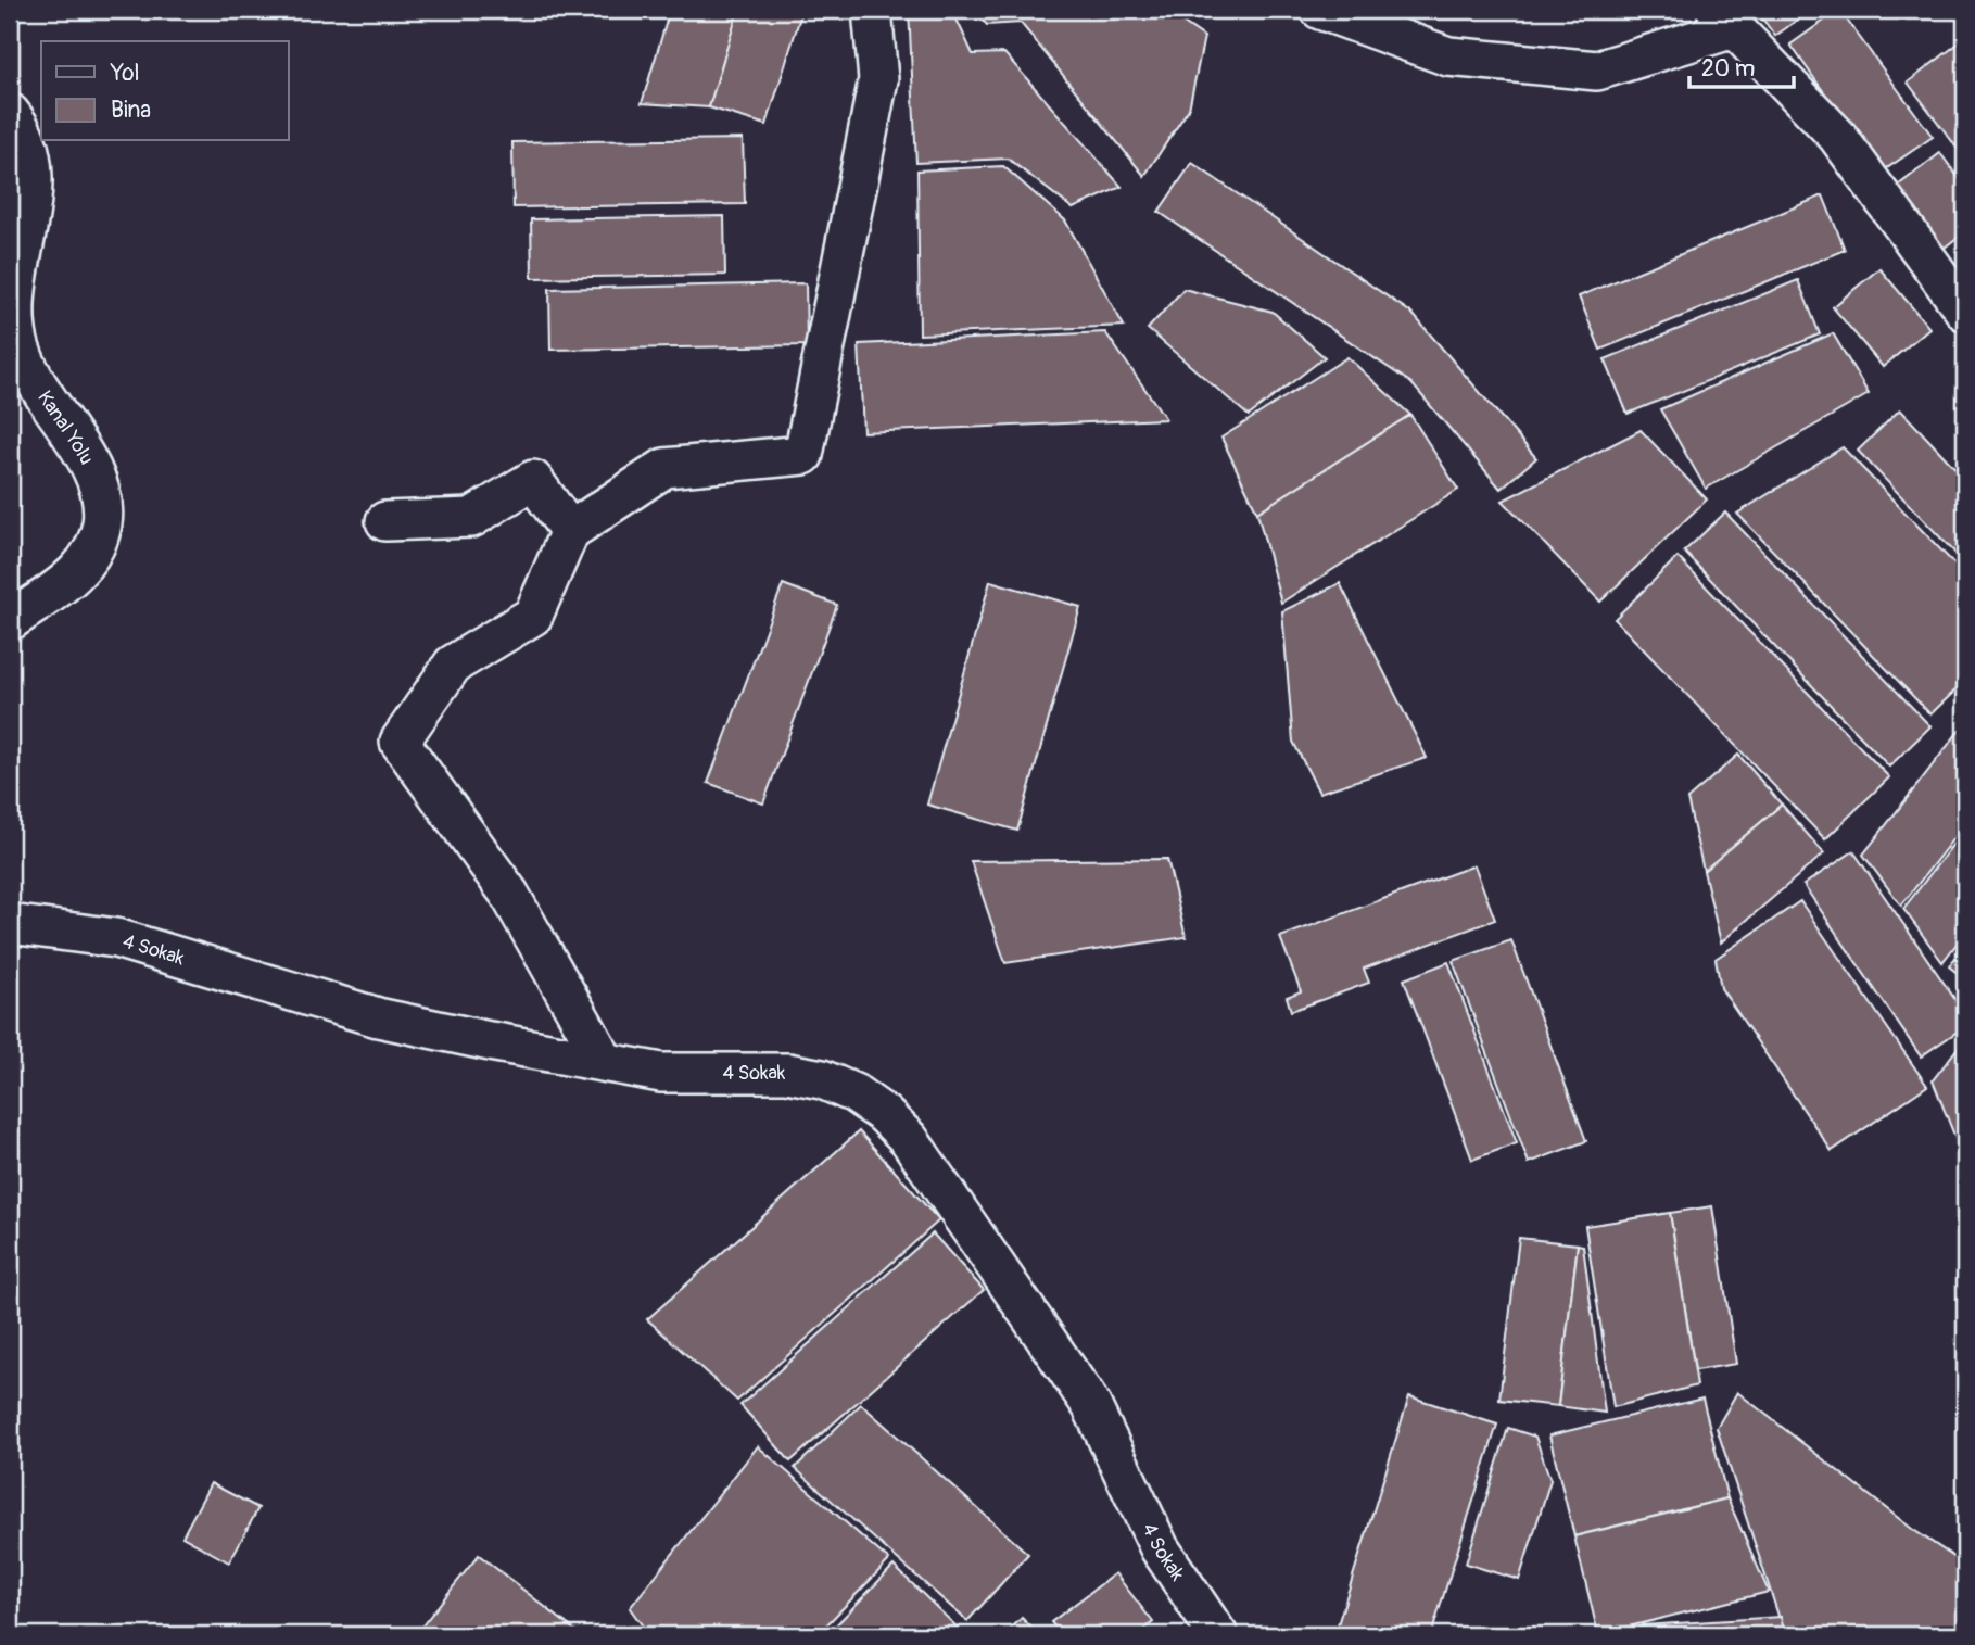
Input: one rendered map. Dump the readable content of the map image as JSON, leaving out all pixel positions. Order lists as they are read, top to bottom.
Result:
{
  "streets": {
    "street": ["Kanal Yolu", "4 Sokak"]
  },
  "legend": ["Yol", "Bina"],
  "scale_bar": "20 m"
}
